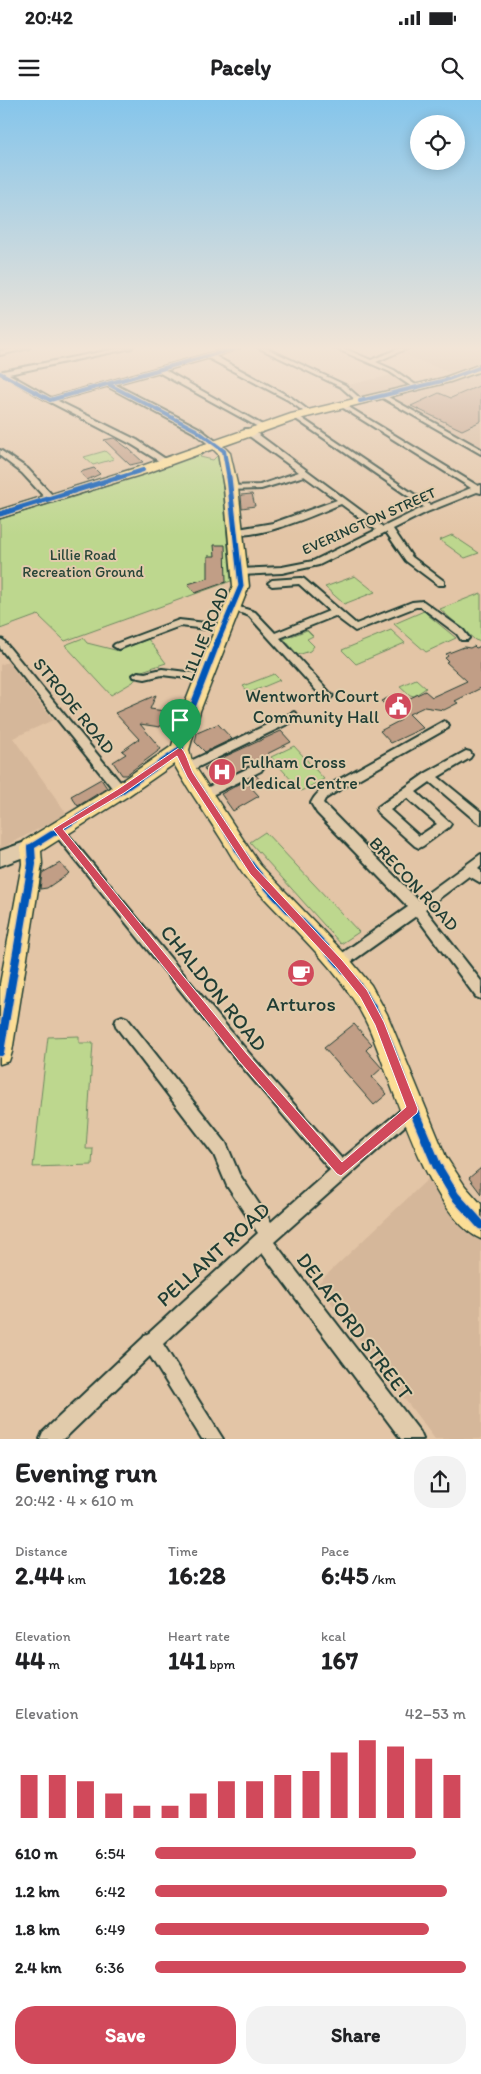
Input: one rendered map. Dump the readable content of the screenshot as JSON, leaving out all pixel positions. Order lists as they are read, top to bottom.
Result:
{
  "streets": {
    "main road": ["LILLIE ROAD"],
    "street": [
      "EVERINGTON STREET",
      "STRODE ROAD",
      "BRECON ROAD",
      "CHALDON ROAD",
      "PELLANT ROAD",
      "DELAFORD STREET"
    ]
  },
  "crossings": [
    ["EVERINGTON STREET", "LILLIE ROAD"],
    ["CHALDON ROAD", "PELLANT ROAD"],
    ["PELLANT ROAD", "DELAFORD STREET"]
  ],
  "parks": ["Lillie Road Recreation Ground"],
  "places": {
    "public building": ["Wentworth Court Community Hall"],
    "hospital": ["Fulham Cross Medical Centre"],
    "cafe": ["Arturos"]
  },
  "page": {
    "status": "20:42",
    "header": "Pacely",
    "heading": ["Evening run", "20:42 · 4 × 610 m"],
    "stats": [
      ["Distance", "2.44 km"],
      ["Time", "16:28"],
      ["Pace", "6:45 /km"],
      ["Elevation", "44 m"],
      ["Heart rate", "141 bpm"],
      ["kcal", "167"]
    ],
    "chart": ["Elevation", "42–53 m"],
    "list": [
      {
        "name": "610 m",
        "note": "6:54"
      },
      {
        "name": "1.2 km",
        "note": "6:42"
      },
      {
        "name": "1.8 km",
        "note": "6:49"
      },
      {
        "name": "2.4 km",
        "note": "6:36"
      }
    ],
    "buttons": ["Save", "Share"]
  }
}
